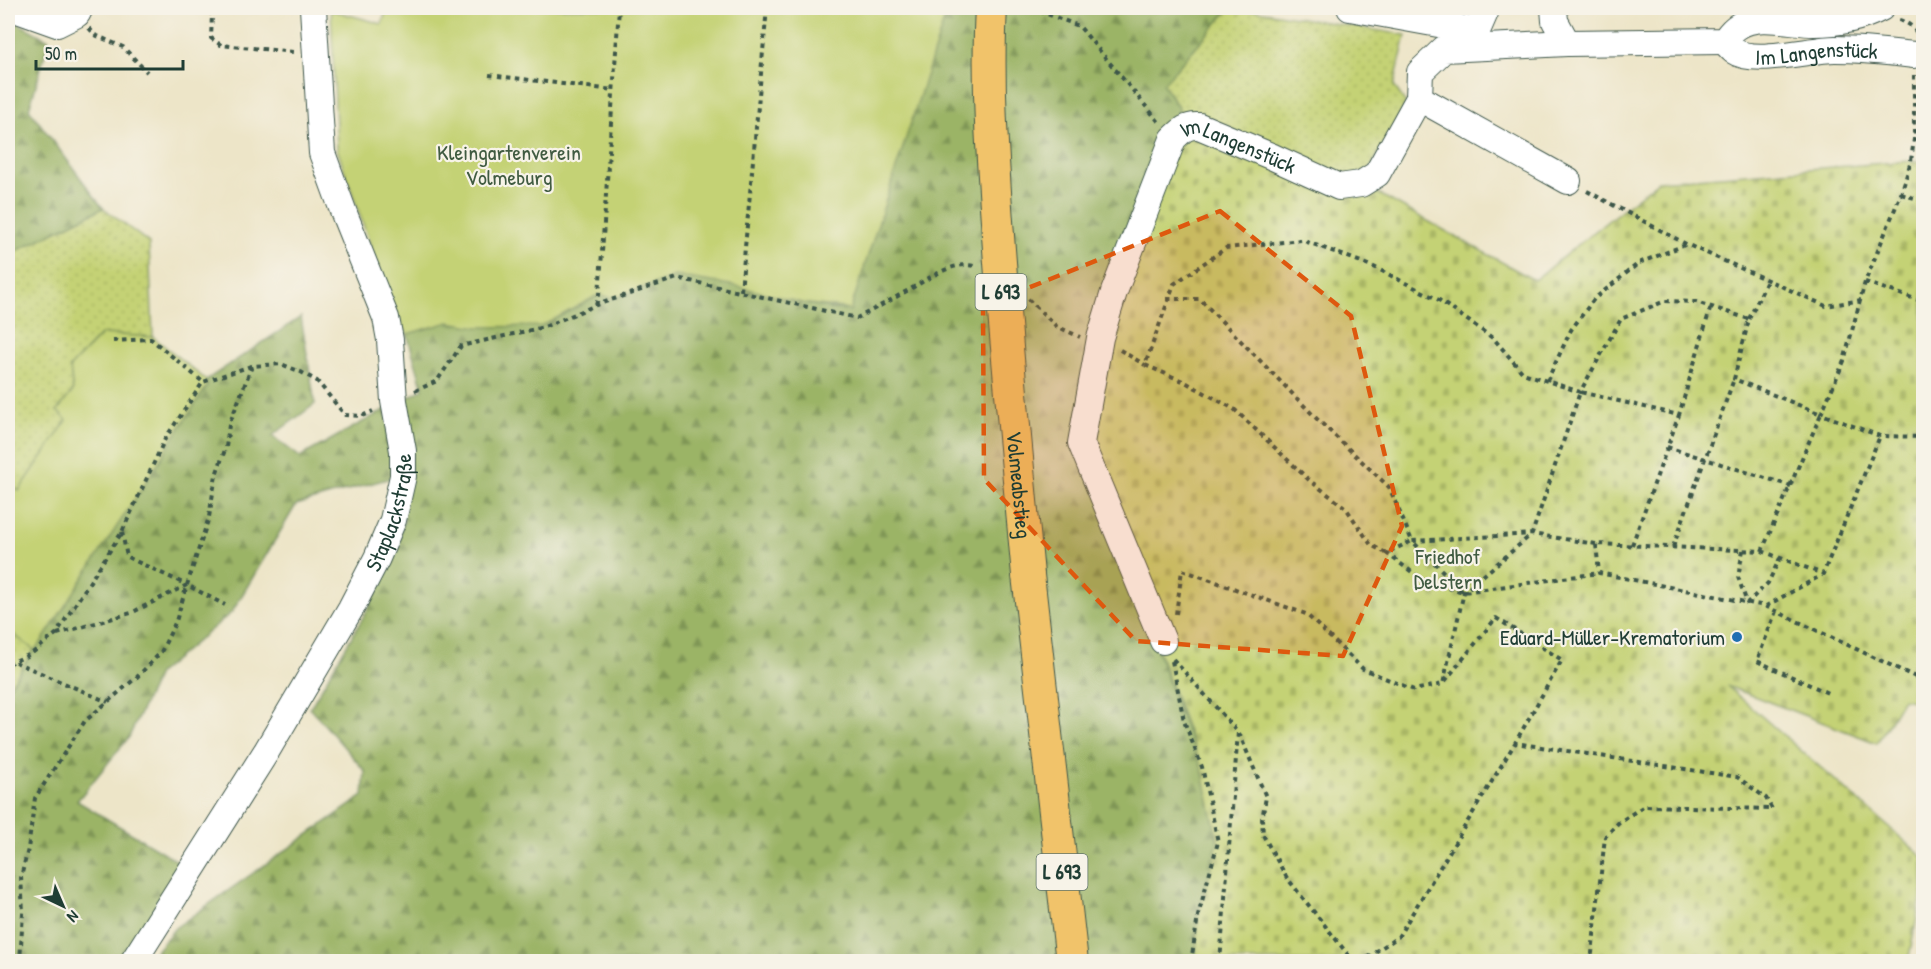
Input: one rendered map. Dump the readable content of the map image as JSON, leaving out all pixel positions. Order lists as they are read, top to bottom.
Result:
{
  "streets": {
    "main road": ["L 693", "Volmeabstieg"],
    "street": ["Im Langenstück", "Staplackstraße"]
  },
  "parks": ["Kleingartenverein Volmeburg", "Friedhof Delstern"],
  "places": ["Eduard-Müller-Krematorium"],
  "scale_bar": "50 m",
  "north": "bottom right"
}
